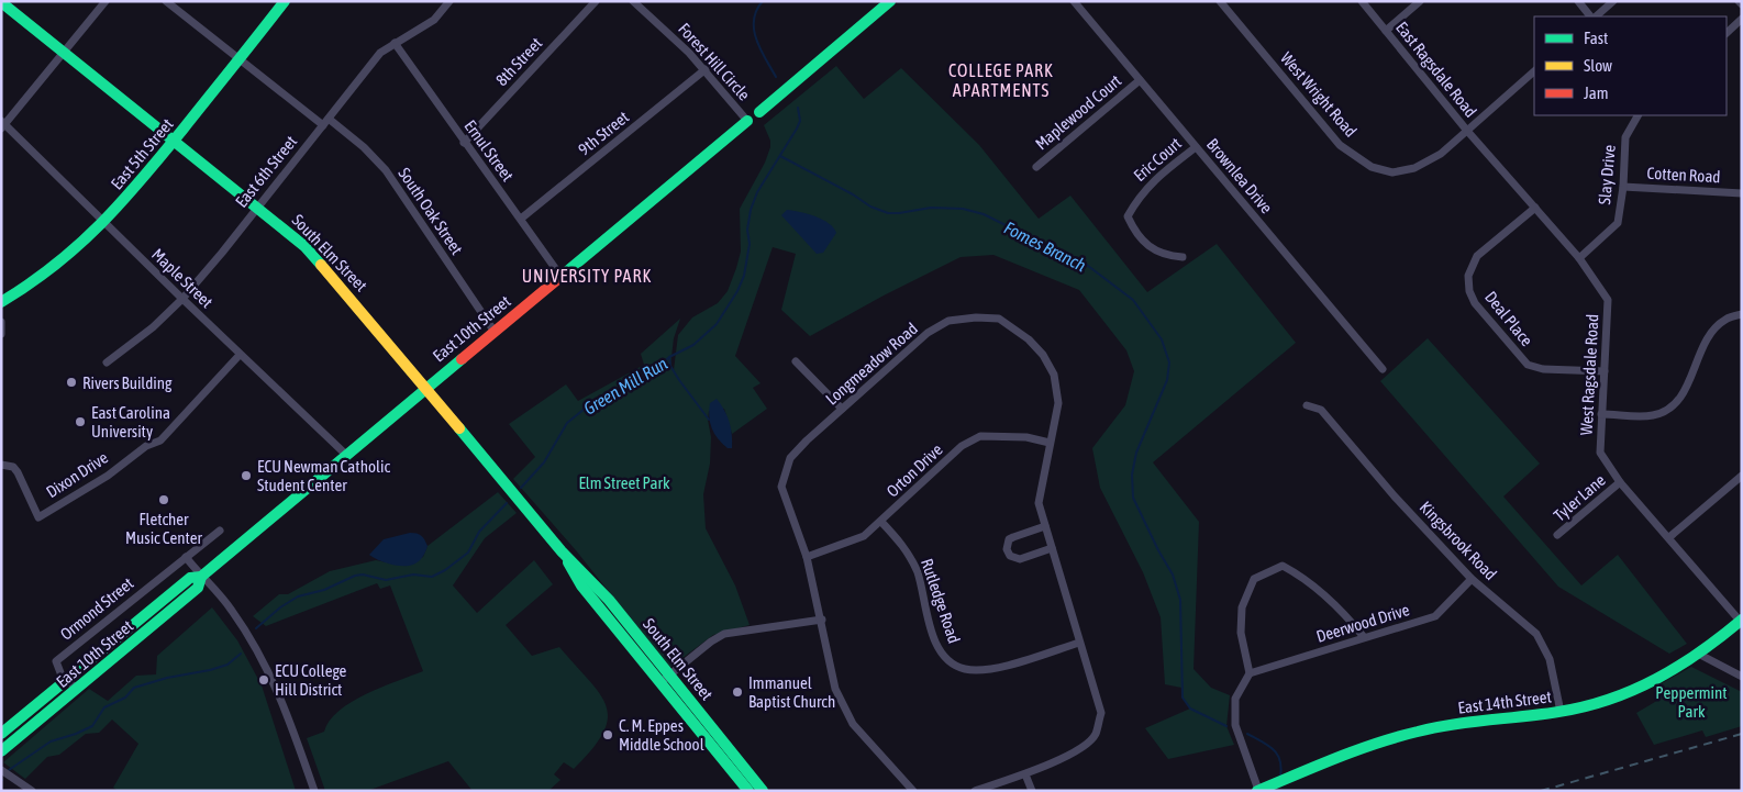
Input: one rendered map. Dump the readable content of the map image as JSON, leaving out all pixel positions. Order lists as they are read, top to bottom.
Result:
{
  "streets": {
    "street": [
      "8th Street",
      "Forest Hill Circle",
      "East Ragsdale Road",
      "West Wright Road",
      "Maplewood Court",
      "9th Street",
      "Ernul Street",
      "East 5th Street",
      "Eric Court",
      "East 6th Street",
      "Slay Drive",
      "Cotten Road",
      "Brownlea Drive",
      "South Oak Street",
      "South Elm Street",
      "Maple Street",
      "Deal Place",
      "East 10th Street",
      "Longmeadow Road",
      "West Ragsdale Road",
      "Orton Drive",
      "Dixon Drive",
      "Tyler Lane",
      "Kingsbrook Road",
      "Rutledge Road",
      "Ormond Street",
      "Deerwood Drive",
      "East 14th Street"
    ]
  },
  "crossings": [
    ["8th Street", "Ernul Street"],
    ["Forest Hill Circle", "9th Street"],
    ["Forest Hill Circle", "East 10th Street"],
    ["East Ragsdale Road", "West Wright Road"],
    ["East Ragsdale Road", "West Ragsdale Road"],
    ["West Wright Road", "West Ragsdale Road"],
    ["Maplewood Court", "Brownlea Drive"],
    ["9th Street", "Ernul Street"],
    ["Ernul Street", "East 6th Street"],
    ["Ernul Street", "East 10th Street"],
    ["East 5th Street", "South Oak Street"],
    ["East 5th Street", "South Elm Street"],
    ["East 5th Street", "Maple Street"],
    ["Eric Court", "Brownlea Drive"],
    ["East 6th Street", "South Oak Street"],
    ["East 6th Street", "South Elm Street"],
    ["East 6th Street", "Maple Street"],
    ["Slay Drive", "Cotten Road"],
    ["Slay Drive", "West Ragsdale Road"],
    ["South Oak Street", "East 10th Street"],
    ["South Elm Street", "East 10th Street"],
    ["Maple Street", "East 10th Street"],
    ["Maple Street", "Dixon Drive"],
    ["Deal Place", "West Ragsdale Road"],
    ["East 10th Street", "Ormond Street"],
    ["Longmeadow Road", "Orton Drive"],
    ["Longmeadow Road", "Rutledge Road"],
    ["West Ragsdale Road", "Tyler Lane"],
    ["West Ragsdale Road", "East 14th Street"],
    ["Orton Drive", "Rutledge Road"],
    ["Kingsbrook Road", "Deerwood Drive"],
    ["Kingsbrook Road", "East 14th Street"]
  ],
  "districts": ["COLLEGE PARK APARTMENTS", "UNIVERSITY PARK"],
  "water": ["Fomes Branch", "Green Mill Run"],
  "parks": ["Elm Street Park", "Peppermint Park"],
  "places": [
    "Rivers Building",
    "East Carolina University",
    "ECU Newman Catholic Student Center",
    "Fletcher Music Center",
    "ECU College Hill District",
    "Immanuel Baptist Church",
    "C. M. Eppes Middle School"
  ],
  "legend": ["Fast", "Slow", "Jam"]
}
